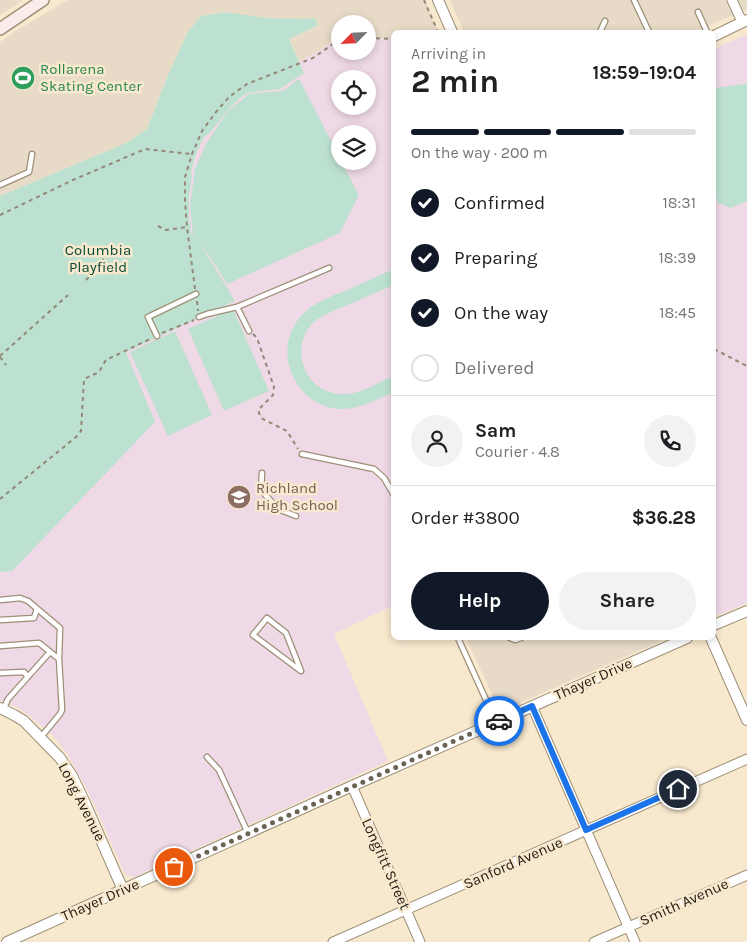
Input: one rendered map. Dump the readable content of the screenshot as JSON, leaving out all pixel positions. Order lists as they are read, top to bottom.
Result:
{
  "streets": {
    "street": [
      "Thayer Drive",
      "Long Avenue",
      "Sanford Avenue",
      "Longfitt Street",
      "Smith Avenue"
    ]
  },
  "crossings": [
    ["Thayer Drive", "Long Avenue"],
    ["Thayer Drive", "Longfitt Street"],
    ["Sanford Avenue", "Longfitt Street"]
  ],
  "parks": ["Columbia Playfield"],
  "places": {
    "sports": ["Rollarena Skating Center"],
    "school or university": ["Richland High School"]
  },
  "north": "bottom left",
  "page": {
    "heading": ["2 min", "Arriving in", "18:59–19:04"],
    "panel": [
      "Sam",
      "Courier · 4.8",
      "Order #3800",
      "$36.28"
    ],
    "bar": "On the way · 200 m",
    "list": [
      ["Confirmed", "18:31"],
      ["Preparing", "18:39"],
      ["On the way", "18:45"],
      "Delivered"
    ],
    "buttons": ["Help", "Share"]
  }
}
